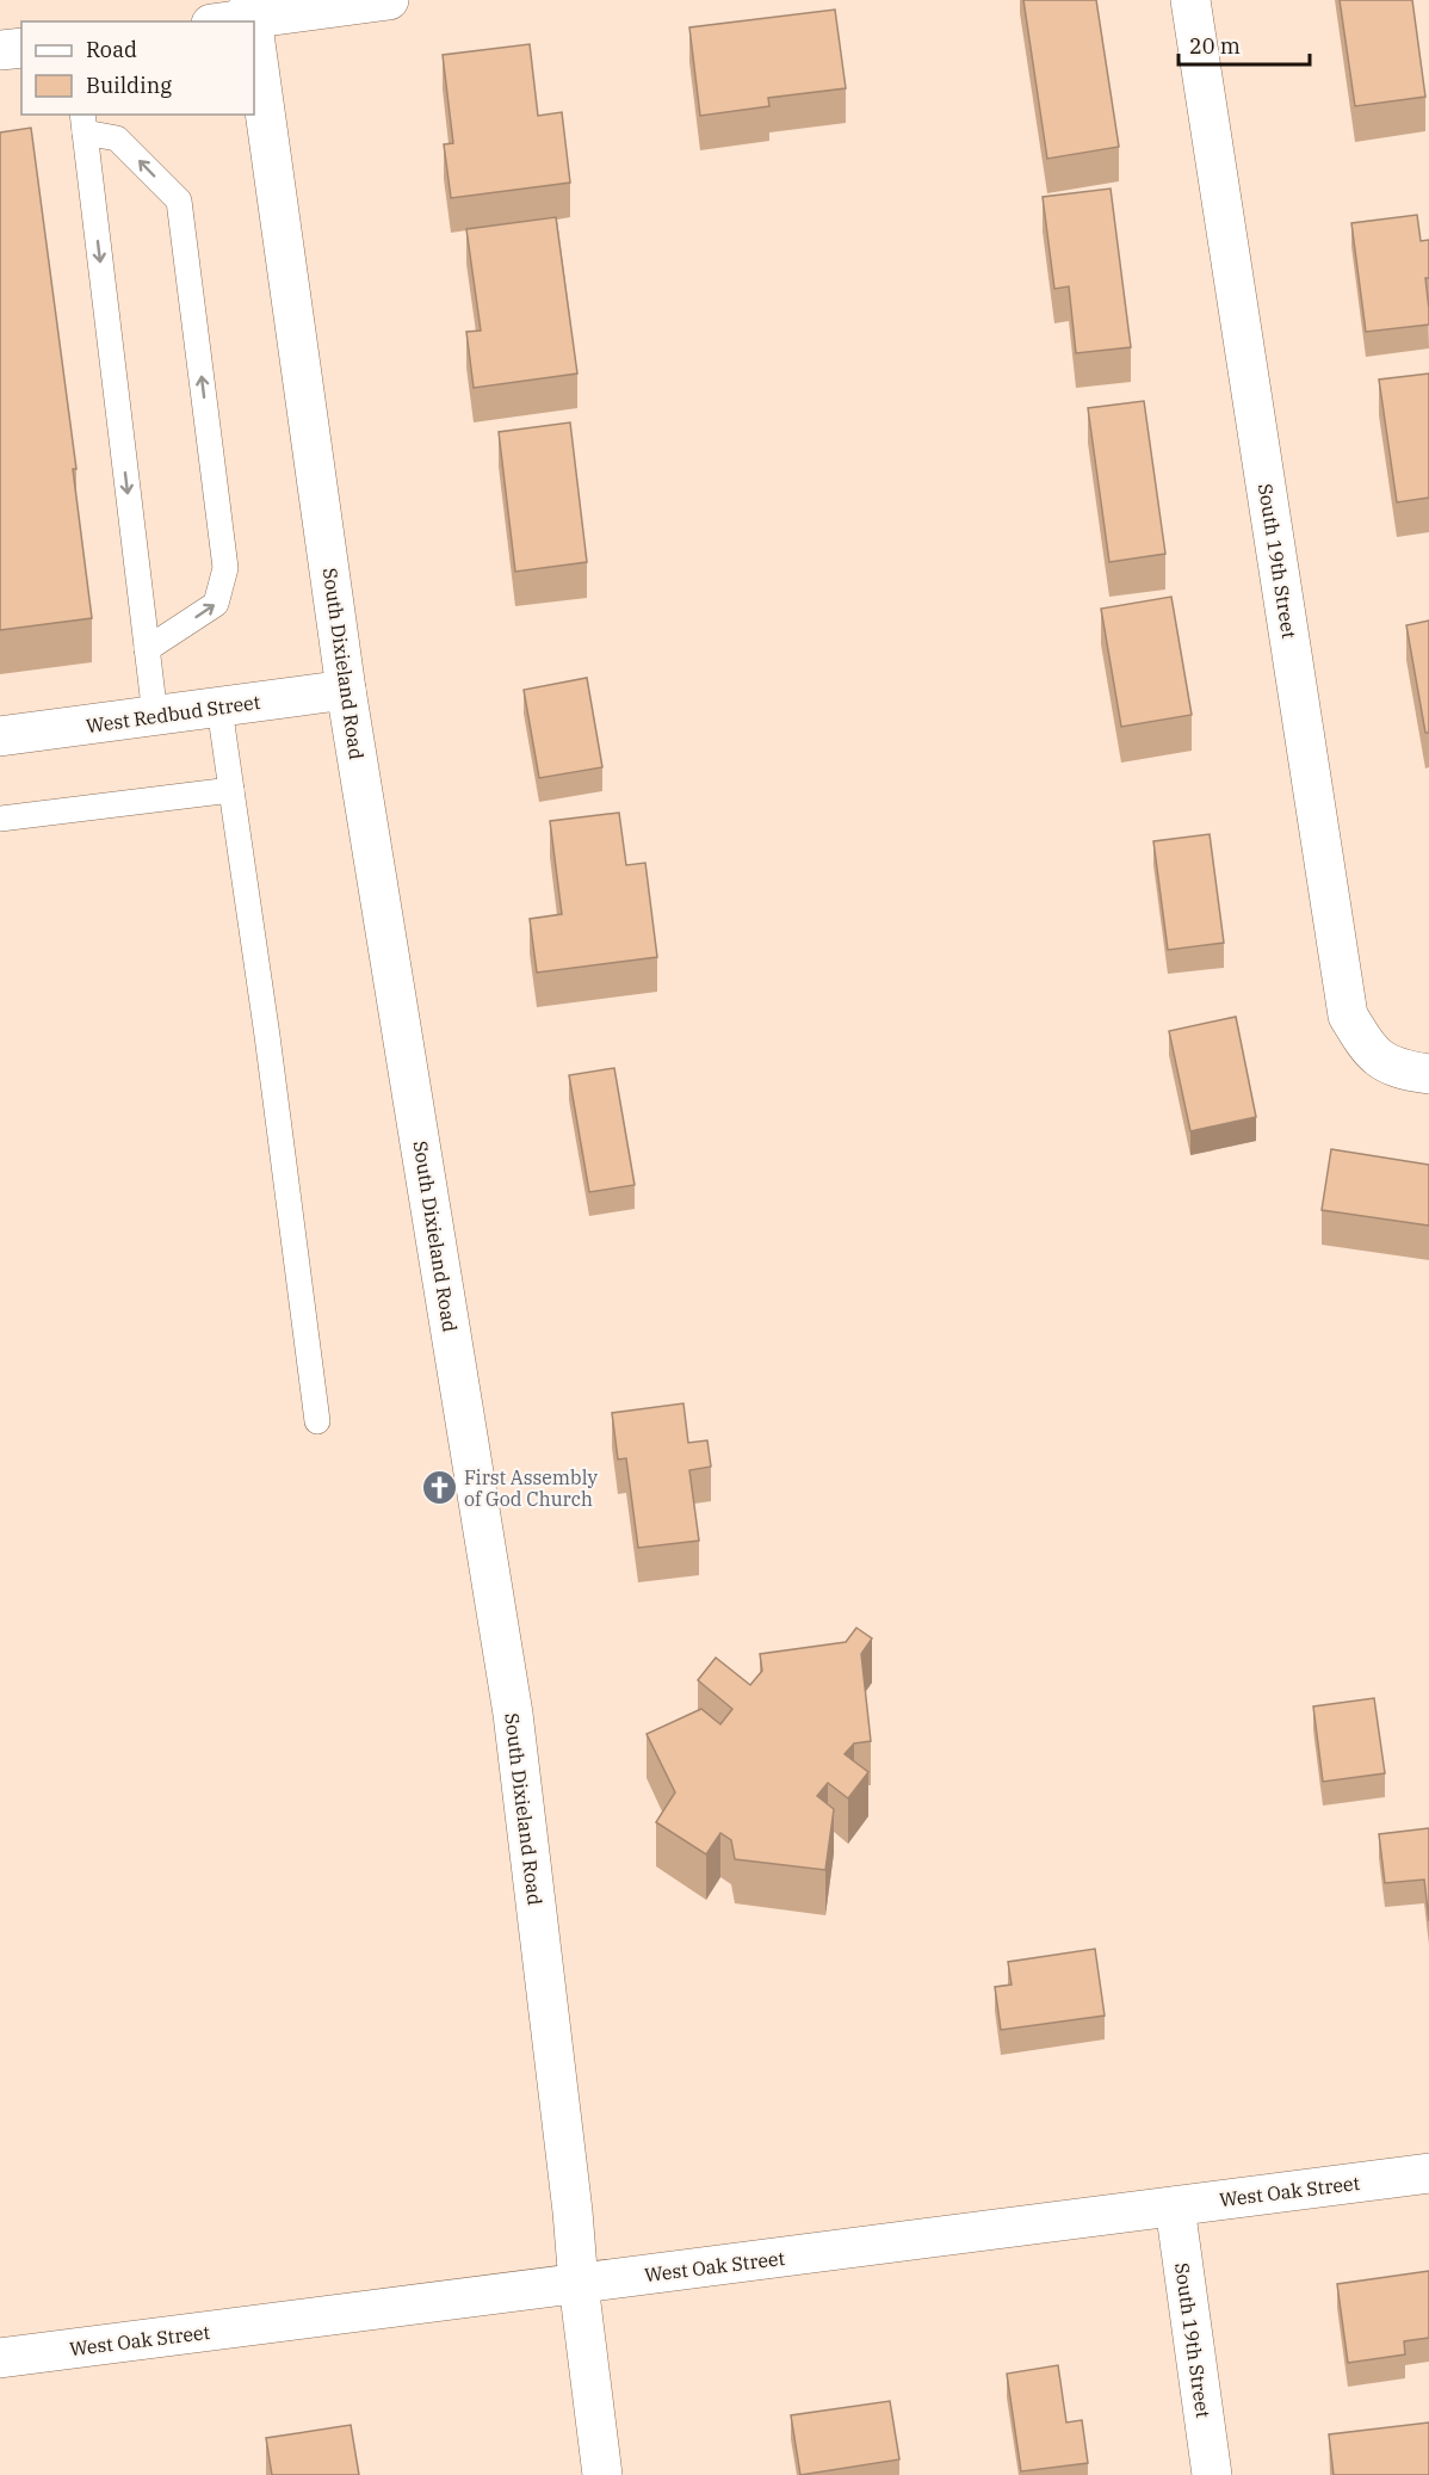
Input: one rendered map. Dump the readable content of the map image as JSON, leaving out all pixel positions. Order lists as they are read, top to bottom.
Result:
{
  "streets": {
    "street": [
      "South 19th Street",
      "South Dixieland Road",
      "West Redbud Street",
      "West Oak Street"
    ]
  },
  "crossings": [
    ["South 19th Street", "West Oak Street"],
    ["South Dixieland Road", "West Redbud Street"],
    ["South Dixieland Road", "West Oak Street"]
  ],
  "places": {
    "church": ["First Assembly of God Church"]
  },
  "legend": ["Road", "Building"],
  "scale_bar": "20 m"
}
